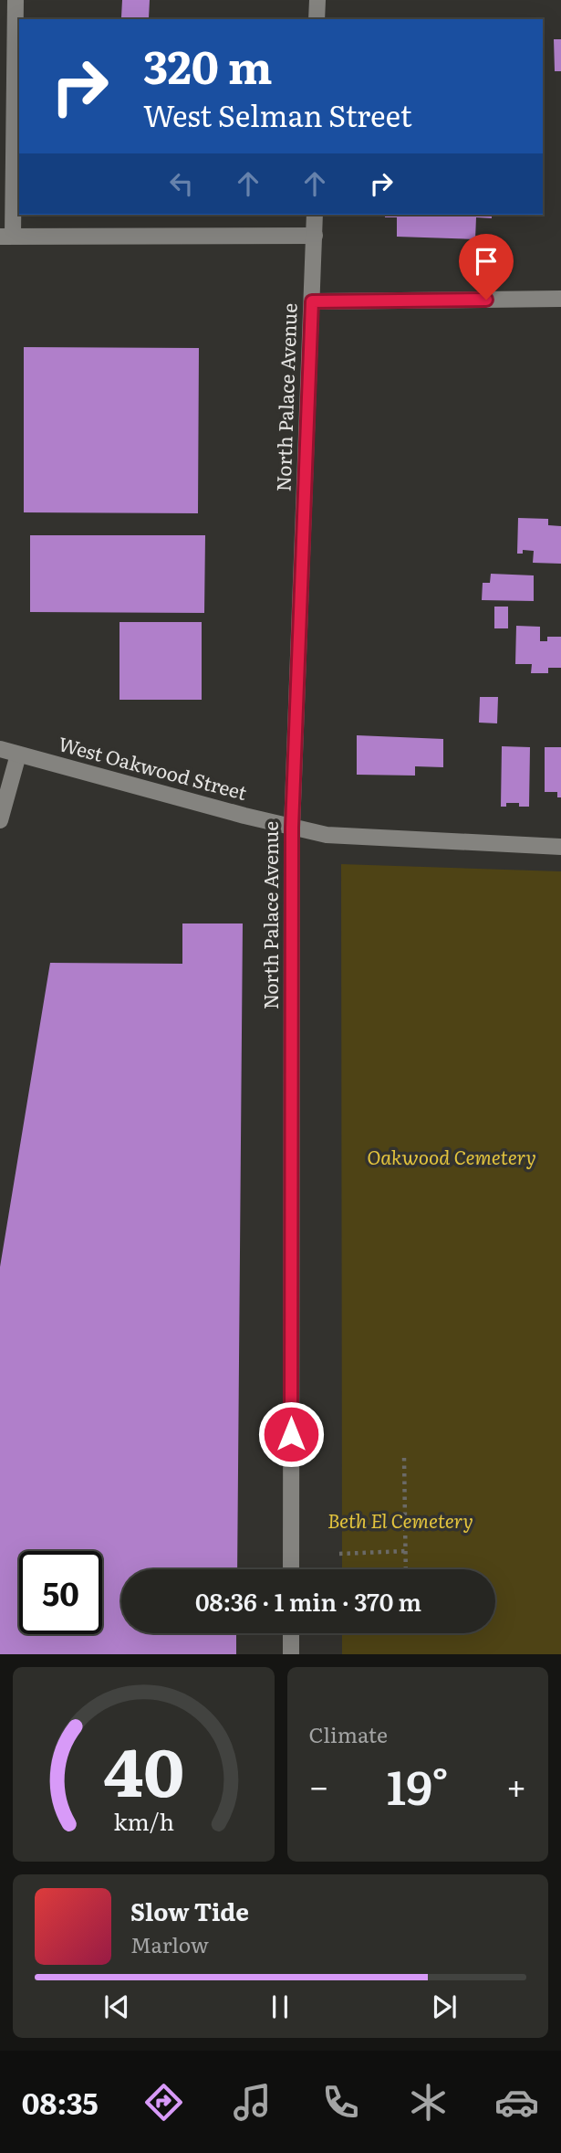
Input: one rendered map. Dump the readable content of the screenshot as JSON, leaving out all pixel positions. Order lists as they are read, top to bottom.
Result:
{
  "streets": {
    "street": ["North Palace Avenue", "West Oakwood Street"]
  },
  "crossings": [
    ["North Palace Avenue", "West Oakwood Street"]
  ],
  "parks": ["Oakwood Cemetery", "Beth El Cemetery"],
  "page": {
    "turn": ["320 m", "West Selman Street"],
    "limit": "50",
    "trip": "08:36 · 1 min · 370 m",
    "tile": "Climate",
    "heat": ["−", "19°", "+"],
    "song": ["Slow Tide", "Marlow"],
    "tabs": "08:35",
    "gauge": ["40", "km/h"]
  }
}
